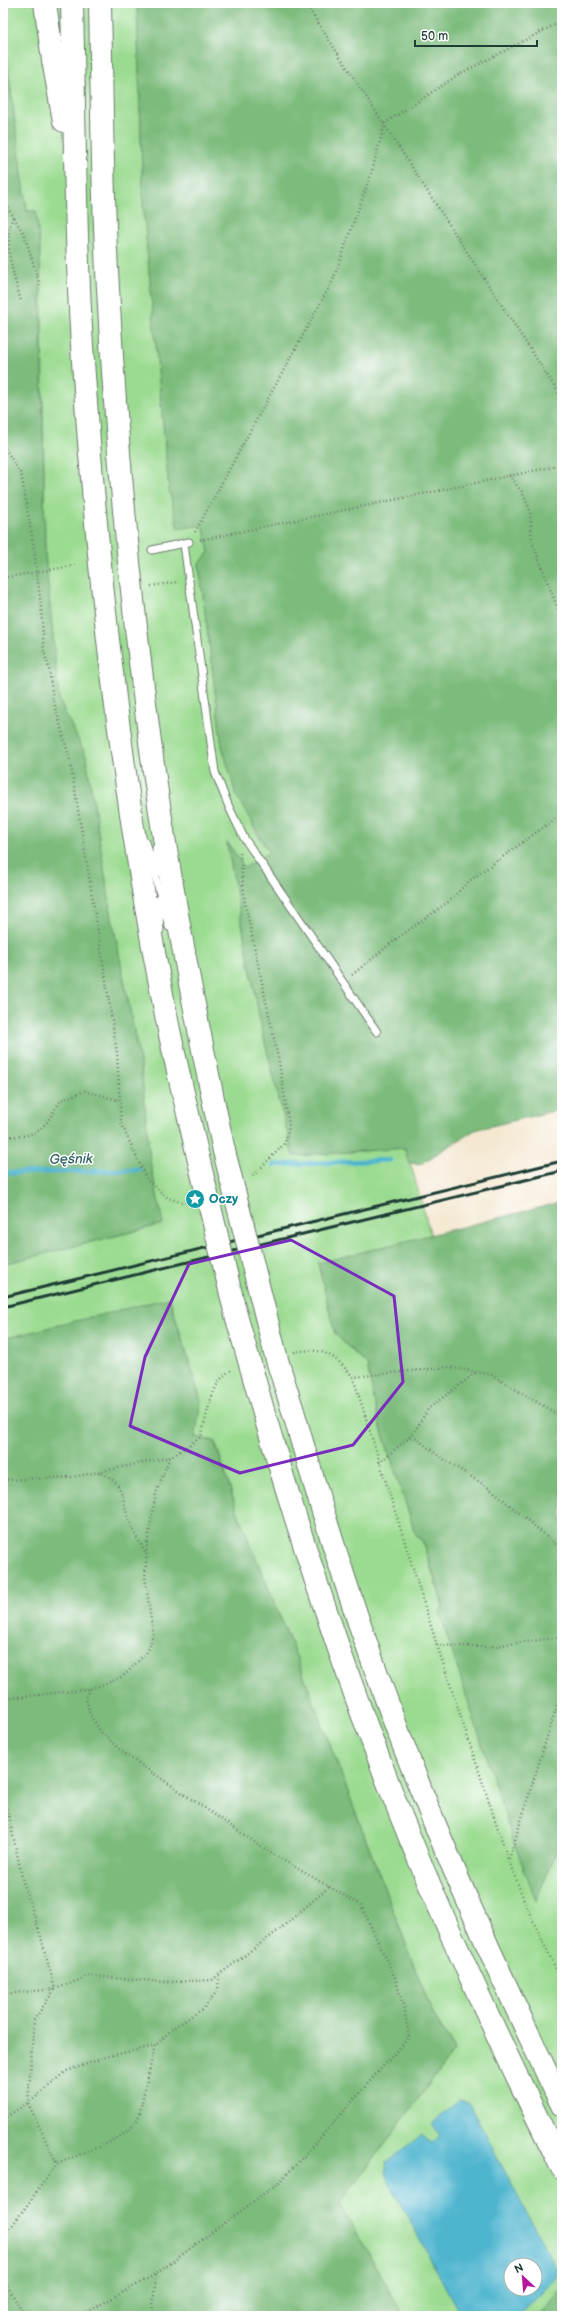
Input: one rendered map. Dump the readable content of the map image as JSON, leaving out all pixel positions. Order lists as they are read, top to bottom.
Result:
{
  "water": ["Gęśnik"],
  "places": {
    "place": ["Oczy"]
  },
  "scale_bar": "50 m",
  "north": "top left"
}
